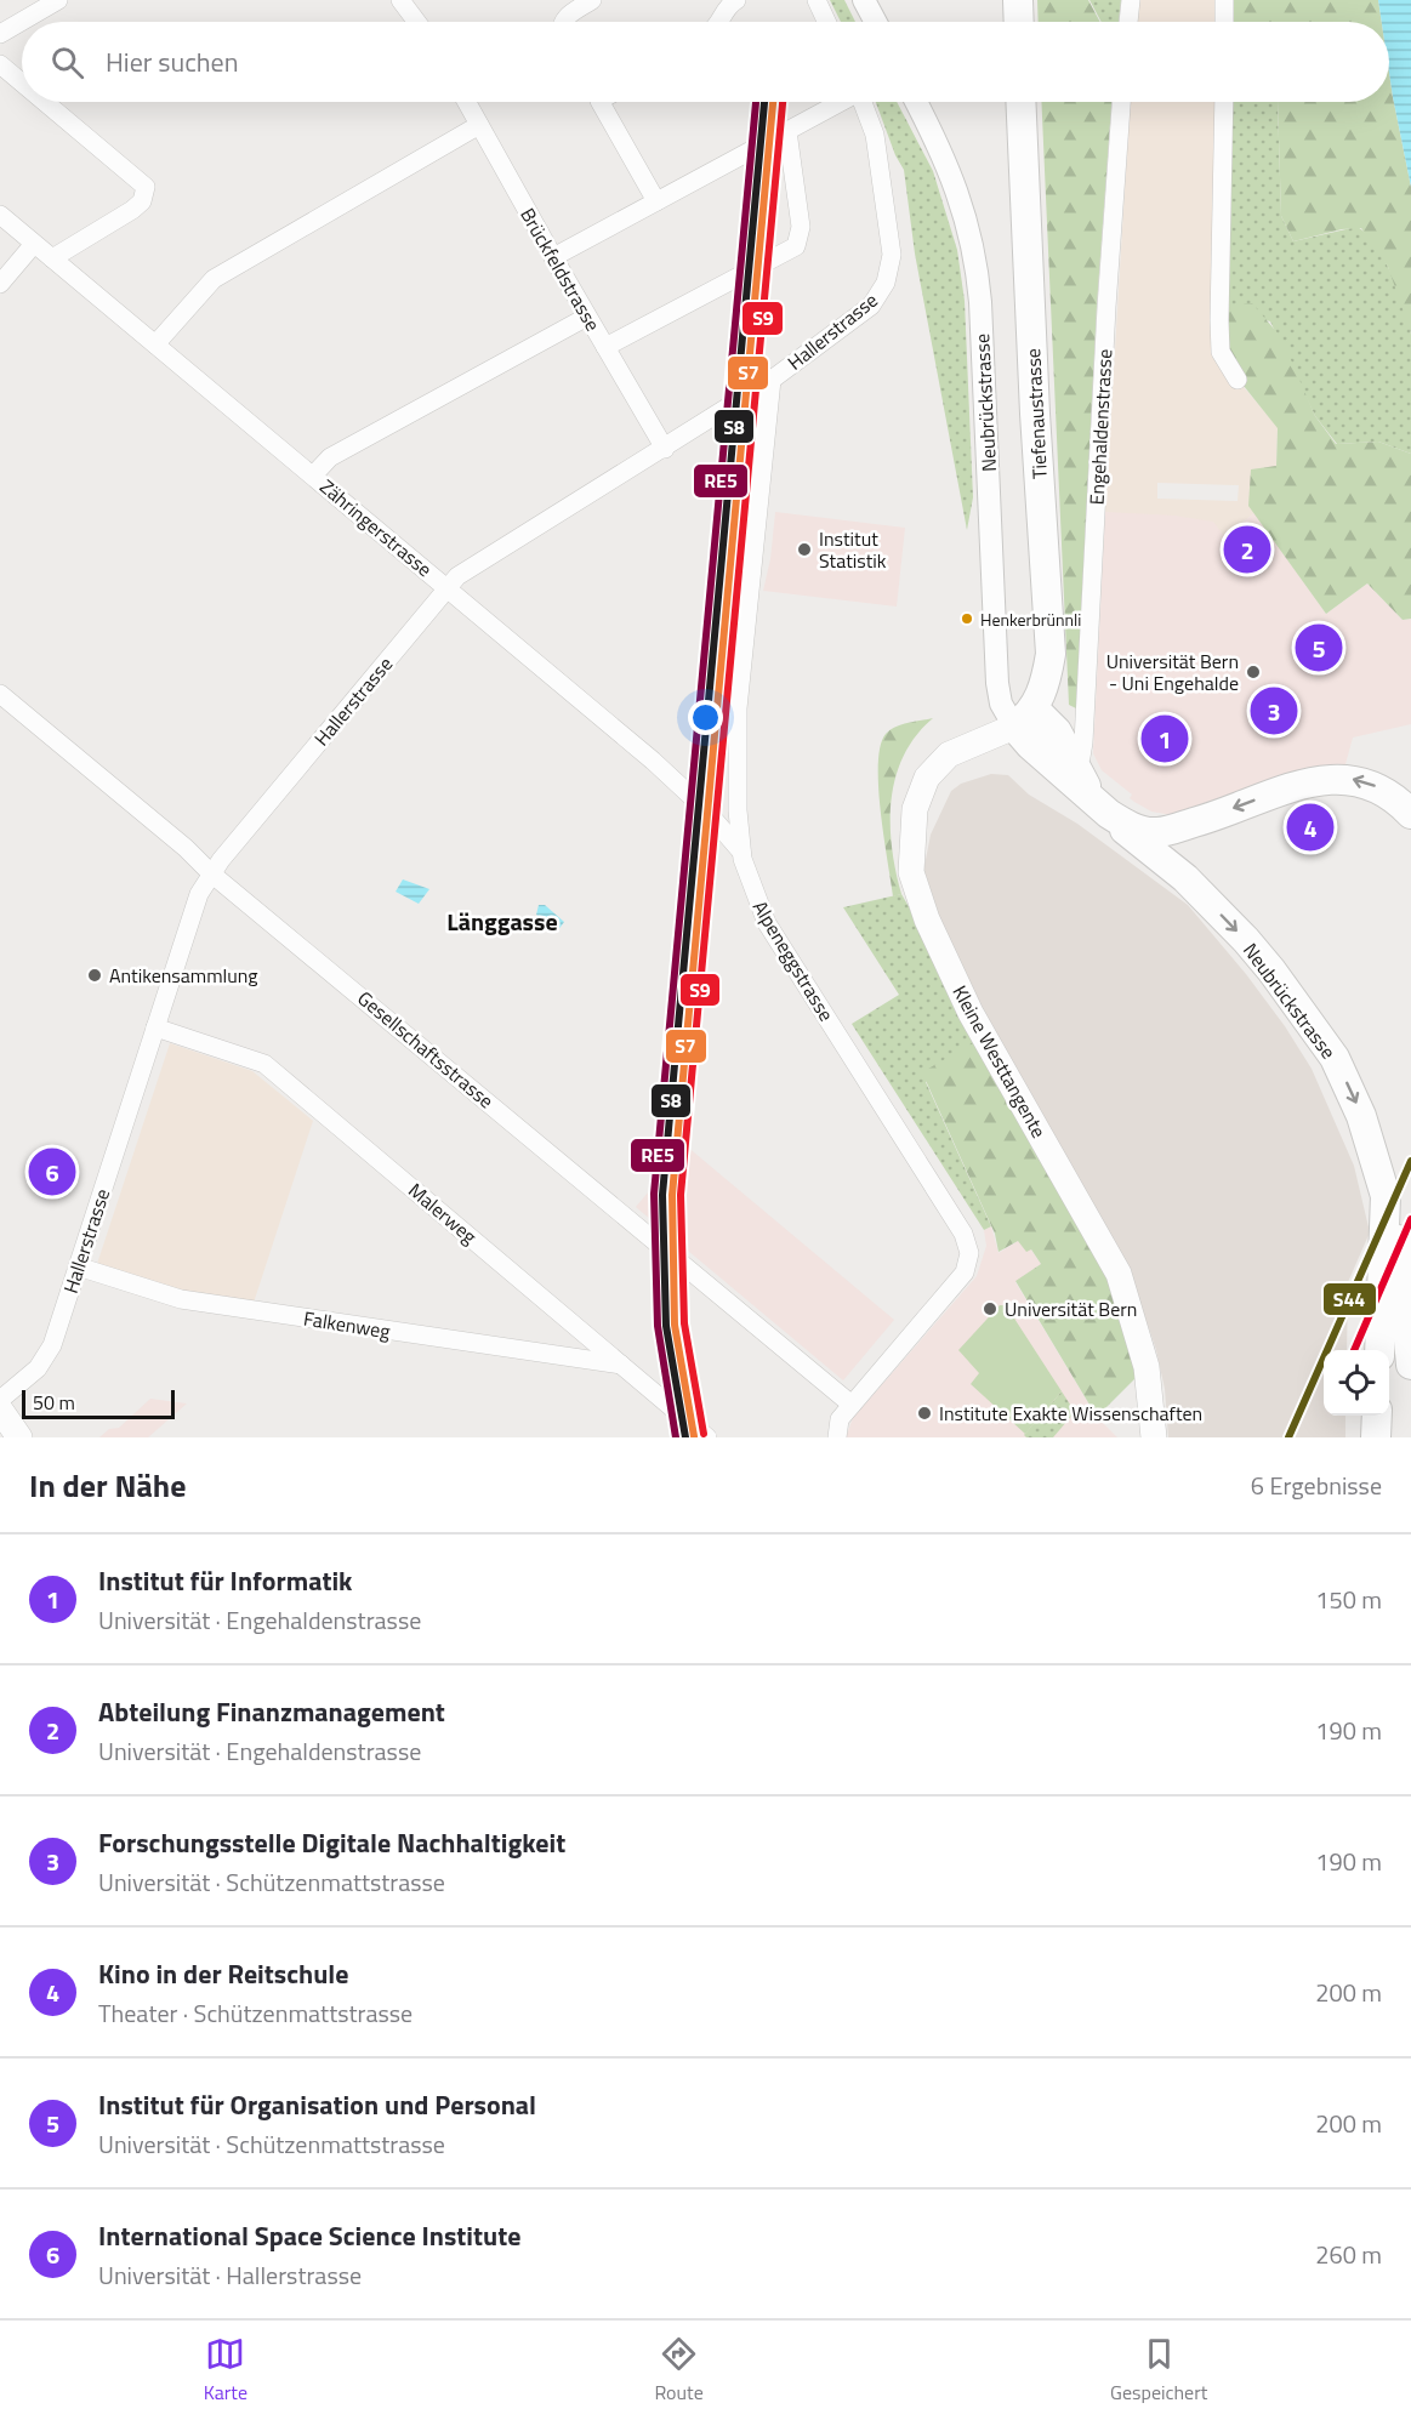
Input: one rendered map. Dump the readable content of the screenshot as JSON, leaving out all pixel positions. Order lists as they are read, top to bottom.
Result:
{
  "streets": {
    "main road": ["Neubrückstrasse", "Tiefenaustrasse", "Kleine Westtangente"],
    "street": [
      "Brückfeldstrasse",
      "Hallerstrasse",
      "Engehaldenstrasse",
      "Zähringerstrasse",
      "Alpeneggstrasse",
      "Gesellschaftsstrasse",
      "Malerweg",
      "Falkenweg"
    ]
  },
  "crossings": [
    ["Brückfeldstrasse", "Hallerstrasse"],
    ["Hallerstrasse", "Zähringerstrasse"],
    ["Hallerstrasse", "Alpeneggstrasse"],
    ["Hallerstrasse", "Gesellschaftsstrasse"],
    ["Hallerstrasse", "Malerweg"],
    ["Hallerstrasse", "Falkenweg"],
    ["Neubrückstrasse", "Tiefenaustrasse"],
    ["Neubrückstrasse", "Kleine Westtangente"],
    ["Tiefenaustrasse", "Kleine Westtangente"],
    ["Zähringerstrasse", "Alpeneggstrasse"],
    ["Alpeneggstrasse", "Gesellschaftsstrasse"],
    ["Malerweg", "Falkenweg"]
  ],
  "districts": ["Länggasse"],
  "places": [
    "Institut Statistik",
    "Henkerbrünnli",
    "Universität Bern - Uni Engehalde",
    "Antikensammlung",
    "Universität Bern",
    "Institute Exakte Wissenschaften"
  ],
  "lines": [
    "transit line S8",
    "transit line S7",
    "transit line RE5",
    "transit line S9",
    "transit line S44"
  ],
  "scale_bar": "50 m",
  "page": {
    "search": "Hier suchen",
    "pins": [
      "2",
      "5",
      "3",
      "1",
      "4",
      "6"
    ],
    "scale": "50 m",
    "heading": ["In der Nähe", "6 Ergebnisse"],
    "list": [
      {
        "mark": "1",
        "name": "Institut für Informatik",
        "note": "Universität · Engehaldenstrasse",
        "value": "150 m"
      },
      {
        "mark": "2",
        "name": "Abteilung Finanzmanagement",
        "note": "Universität · Engehaldenstrasse",
        "value": "190 m"
      },
      {
        "mark": "3",
        "name": "Forschungsstelle Digitale Nachhaltigkeit",
        "note": "Universität · Schützenmattstrasse",
        "value": "190 m"
      },
      {
        "mark": "4",
        "name": "Kino in der Reitschule",
        "note": "Theater · Schützenmattstrasse",
        "value": "200 m"
      },
      {
        "mark": "5",
        "name": "Institut für Organisation und Personal",
        "note": "Universität · Schützenmattstrasse",
        "value": "200 m"
      },
      {
        "mark": "6",
        "name": "International Space Science Institute",
        "note": "Universität · Hallerstrasse",
        "value": "260 m"
      }
    ],
    "nav": ["Karte", "Route", "Gespeichert"]
  }
}
